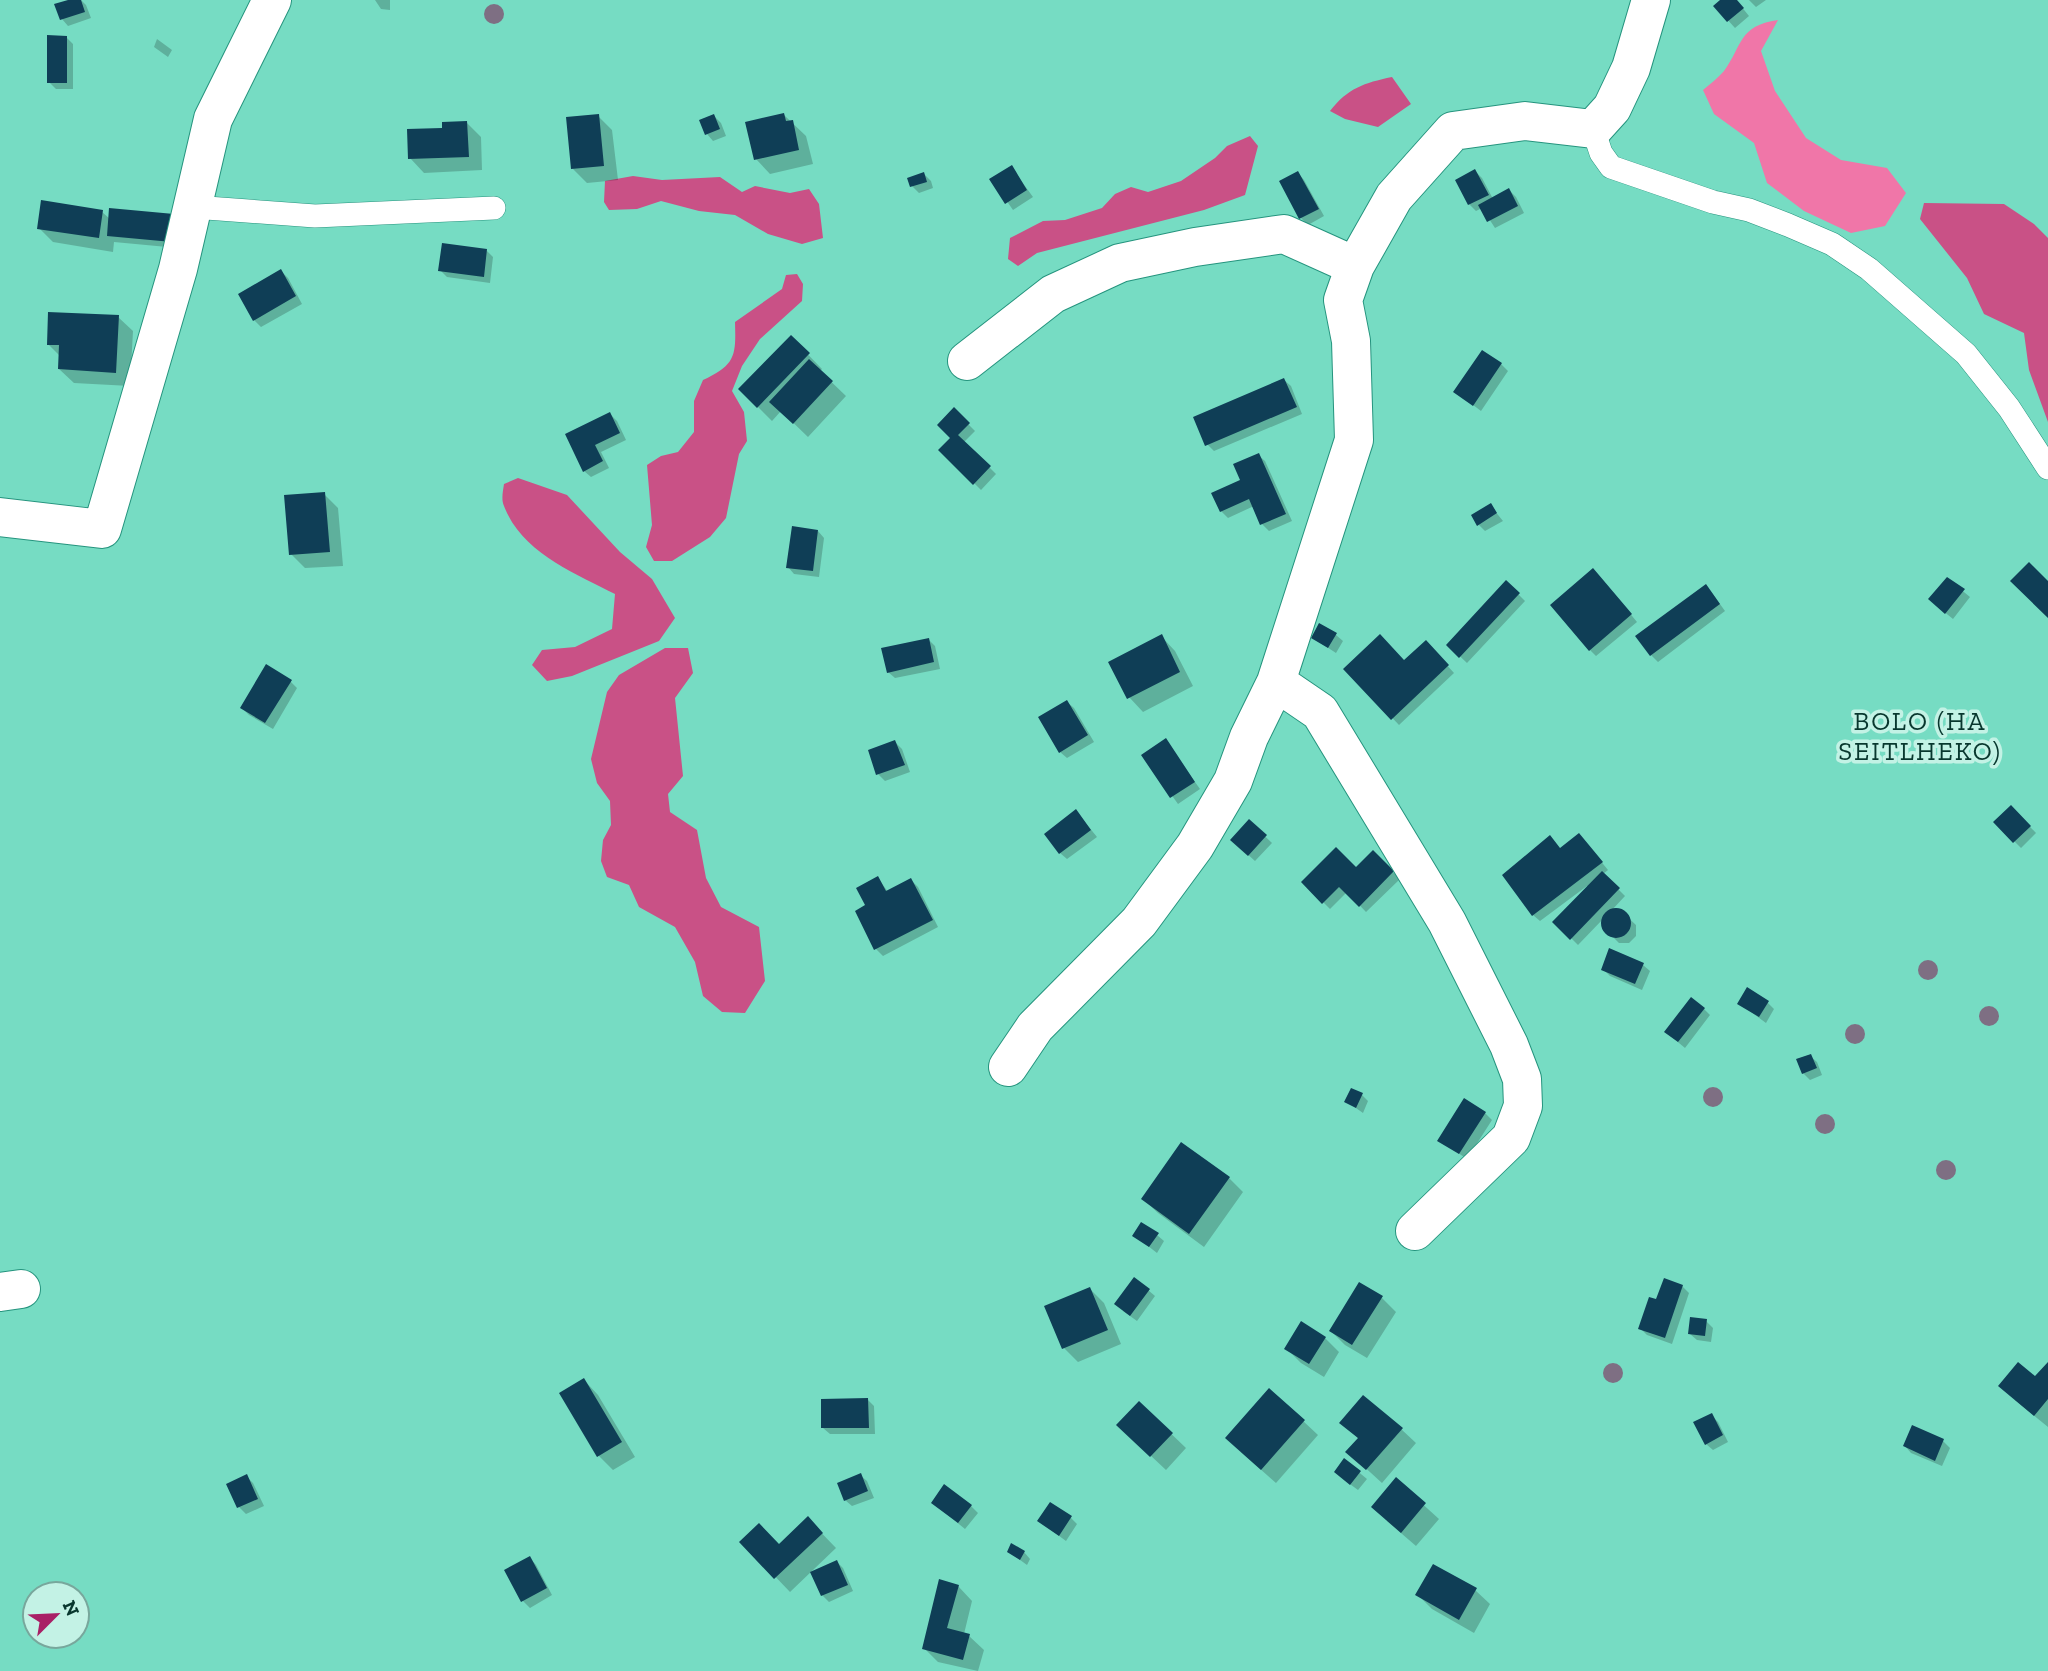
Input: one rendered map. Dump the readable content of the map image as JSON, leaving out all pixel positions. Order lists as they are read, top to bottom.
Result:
{
  "districts": ["BOLO (HA SEITLHEKO)"],
  "north": "top right"
}
